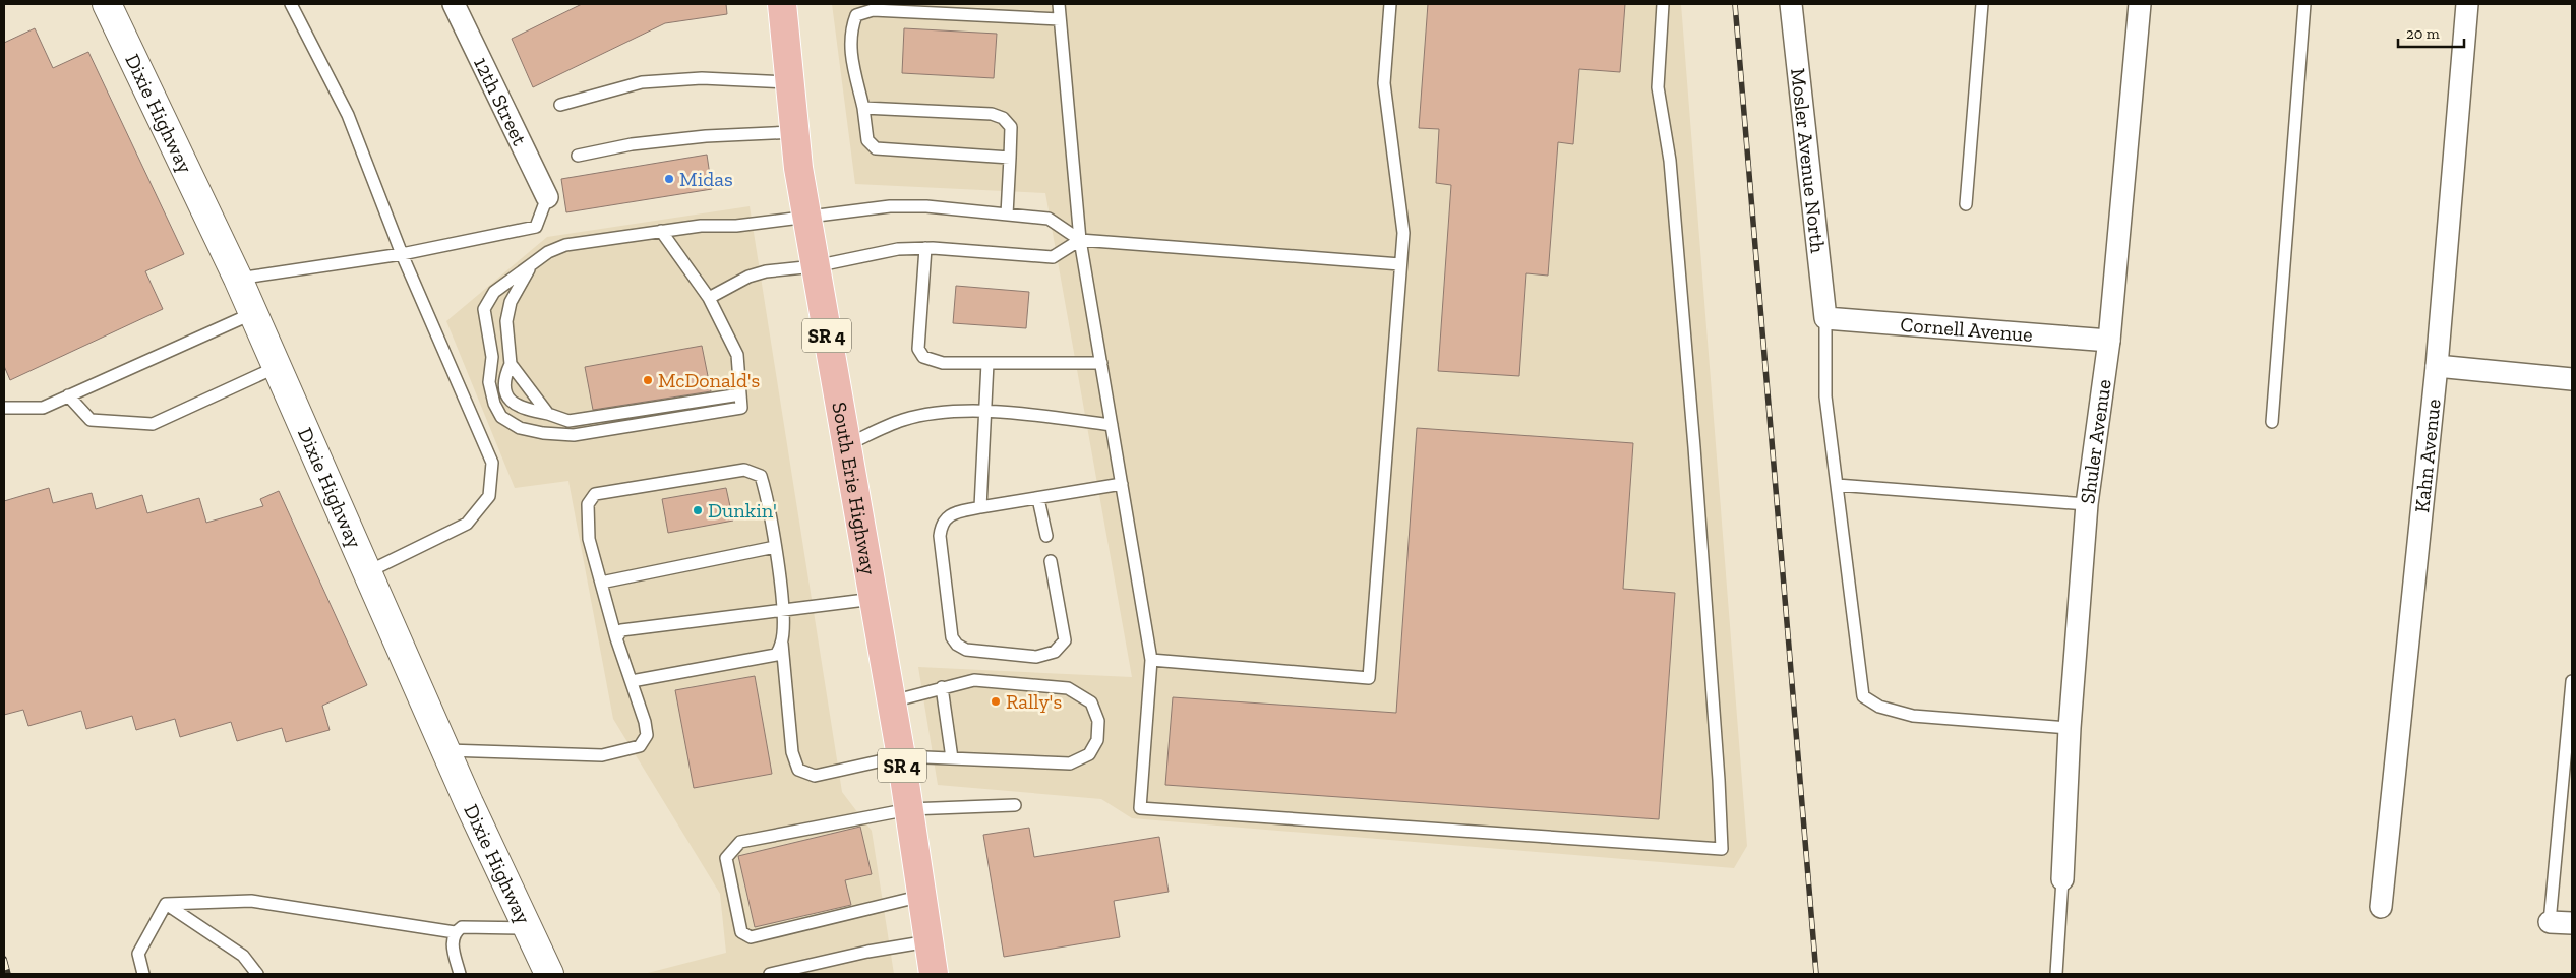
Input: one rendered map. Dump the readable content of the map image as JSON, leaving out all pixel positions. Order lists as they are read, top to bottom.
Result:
{
  "streets": {
    "main road": ["SR 4", "South Erie Highway"],
    "street": [
      "12th Street",
      "Dixie Highway",
      "Mosler Avenue North",
      "Cornell Avenue",
      "Shuler Avenue",
      "Kahn Avenue"
    ]
  },
  "crossings": [
    ["Mosler Avenue North", "Cornell Avenue"],
    ["Cornell Avenue", "Shuler Avenue"]
  ],
  "places": [
    "Midas",
    "McDonald's",
    "Dunkin'",
    "Rally's"
  ],
  "scale_bar": "20 m"
}
